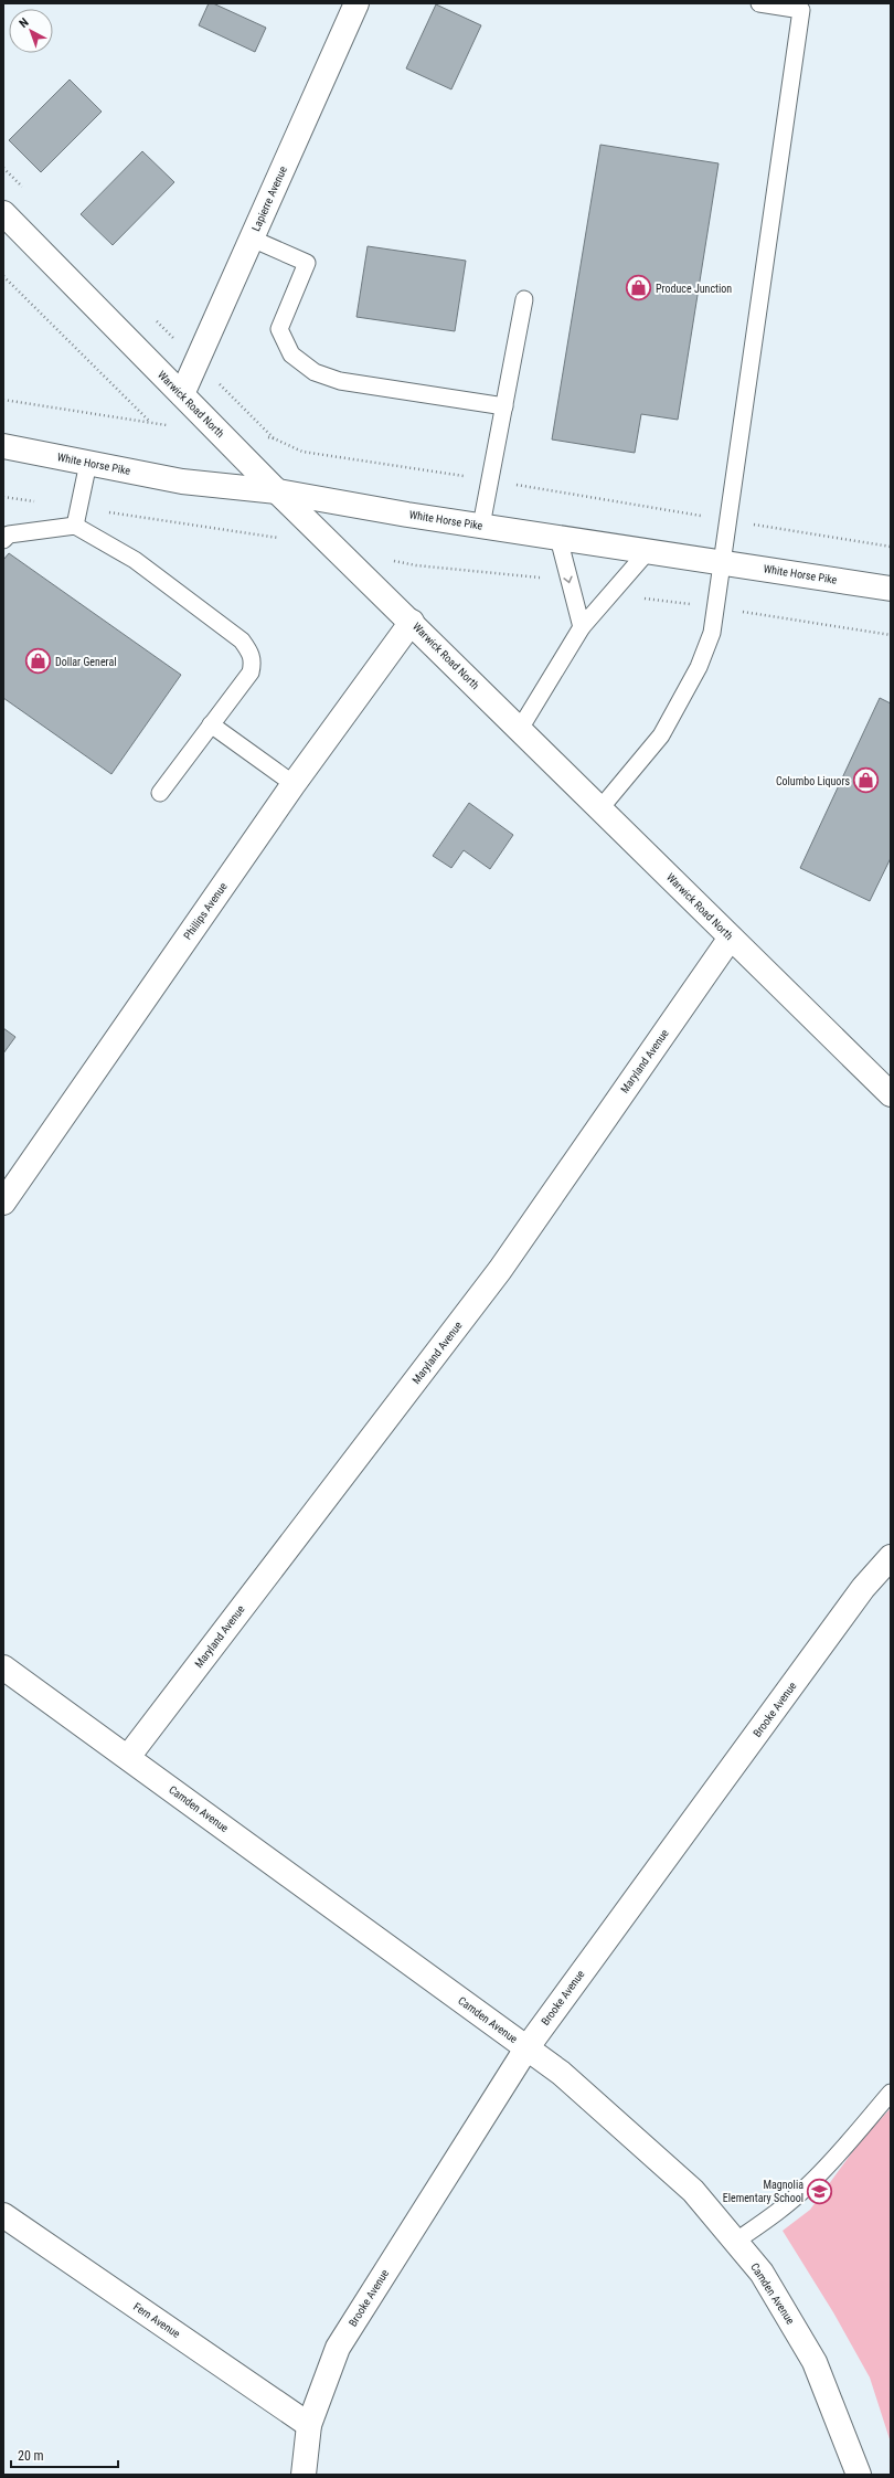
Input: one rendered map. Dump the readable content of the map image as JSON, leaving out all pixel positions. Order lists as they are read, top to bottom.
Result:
{
  "streets": {
    "main road": [
      "Lapierre Avenue",
      "Warwick Road North",
      "White Horse Pike",
      "Phillips Avenue",
      "Maryland Avenue",
      "Brooke Avenue",
      "Camden Avenue",
      "Fern Avenue"
    ]
  },
  "crossings": [
    ["Lapierre Avenue", "Warwick Road North"],
    ["Warwick Road North", "White Horse Pike"],
    ["Warwick Road North", "Phillips Avenue"],
    ["Warwick Road North", "Maryland Avenue"],
    ["Maryland Avenue", "Camden Avenue"],
    ["Brooke Avenue", "Camden Avenue"],
    ["Brooke Avenue", "Fern Avenue"]
  ],
  "places": {
    "shop": ["Produce Junction", "Dollar General", "Columbo Liquors"],
    "school or university": ["Magnolia Elementary School"]
  },
  "scale_bar": "20 m",
  "north": "top left"
}
